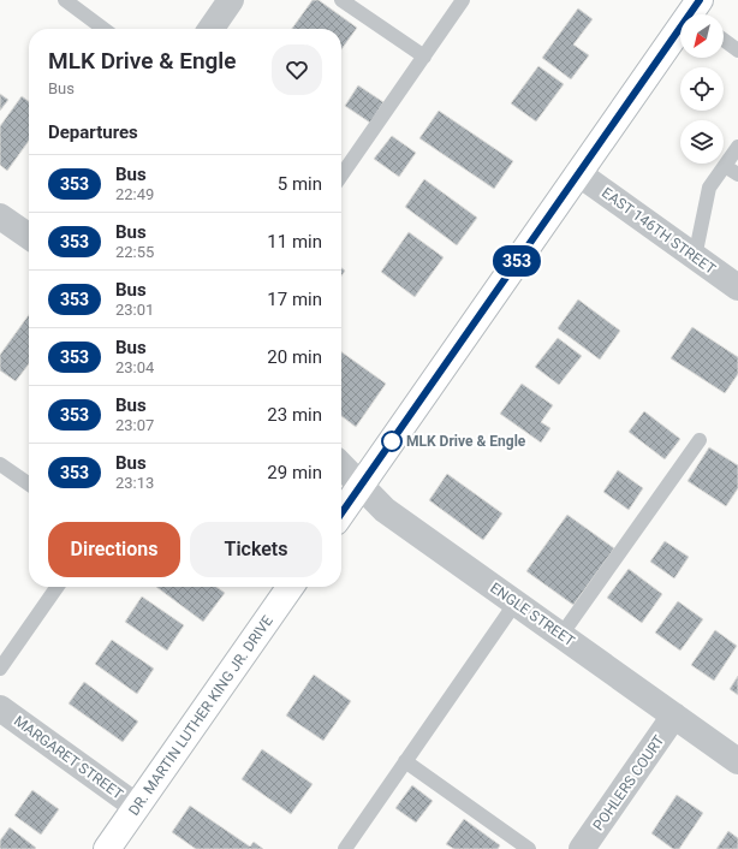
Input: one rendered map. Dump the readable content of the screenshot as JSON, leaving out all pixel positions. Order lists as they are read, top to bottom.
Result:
{
  "streets": {
    "street": [
      "EAST 146TH STREET",
      "ENGLE STREET",
      "DR. MARTIN LUTHER KING JR. DRIVE",
      "MARGARET STREET",
      "POHLERS COURT"
    ]
  },
  "crossings": [
    ["ENGLE STREET", "POHLERS COURT"],
    ["DR. MARTIN LUTHER KING JR. DRIVE", "MARGARET STREET"]
  ],
  "places": ["MLK Drive & Engle"],
  "lines": ["bus line 353"],
  "north": "bottom left",
  "page": {
    "on_map": "353",
    "heading": [
      ["MLK Drive & Engle", "Bus"],
      "Departures"
    ],
    "list": [
      {
        "mark": "353",
        "name": "Bus",
        "note": "22:49",
        "value": "5 min"
      },
      {
        "mark": "353",
        "name": "Bus",
        "note": "22:55",
        "value": "11 min"
      },
      {
        "mark": "353",
        "name": "Bus",
        "note": "23:01",
        "value": "17 min"
      },
      {
        "mark": "353",
        "name": "Bus",
        "note": "23:04",
        "value": "20 min"
      },
      {
        "mark": "353",
        "name": "Bus",
        "note": "23:07",
        "value": "23 min"
      },
      {
        "mark": "353",
        "name": "Bus",
        "note": "23:13",
        "value": "29 min"
      }
    ],
    "buttons": ["Directions", "Tickets"]
  }
}
